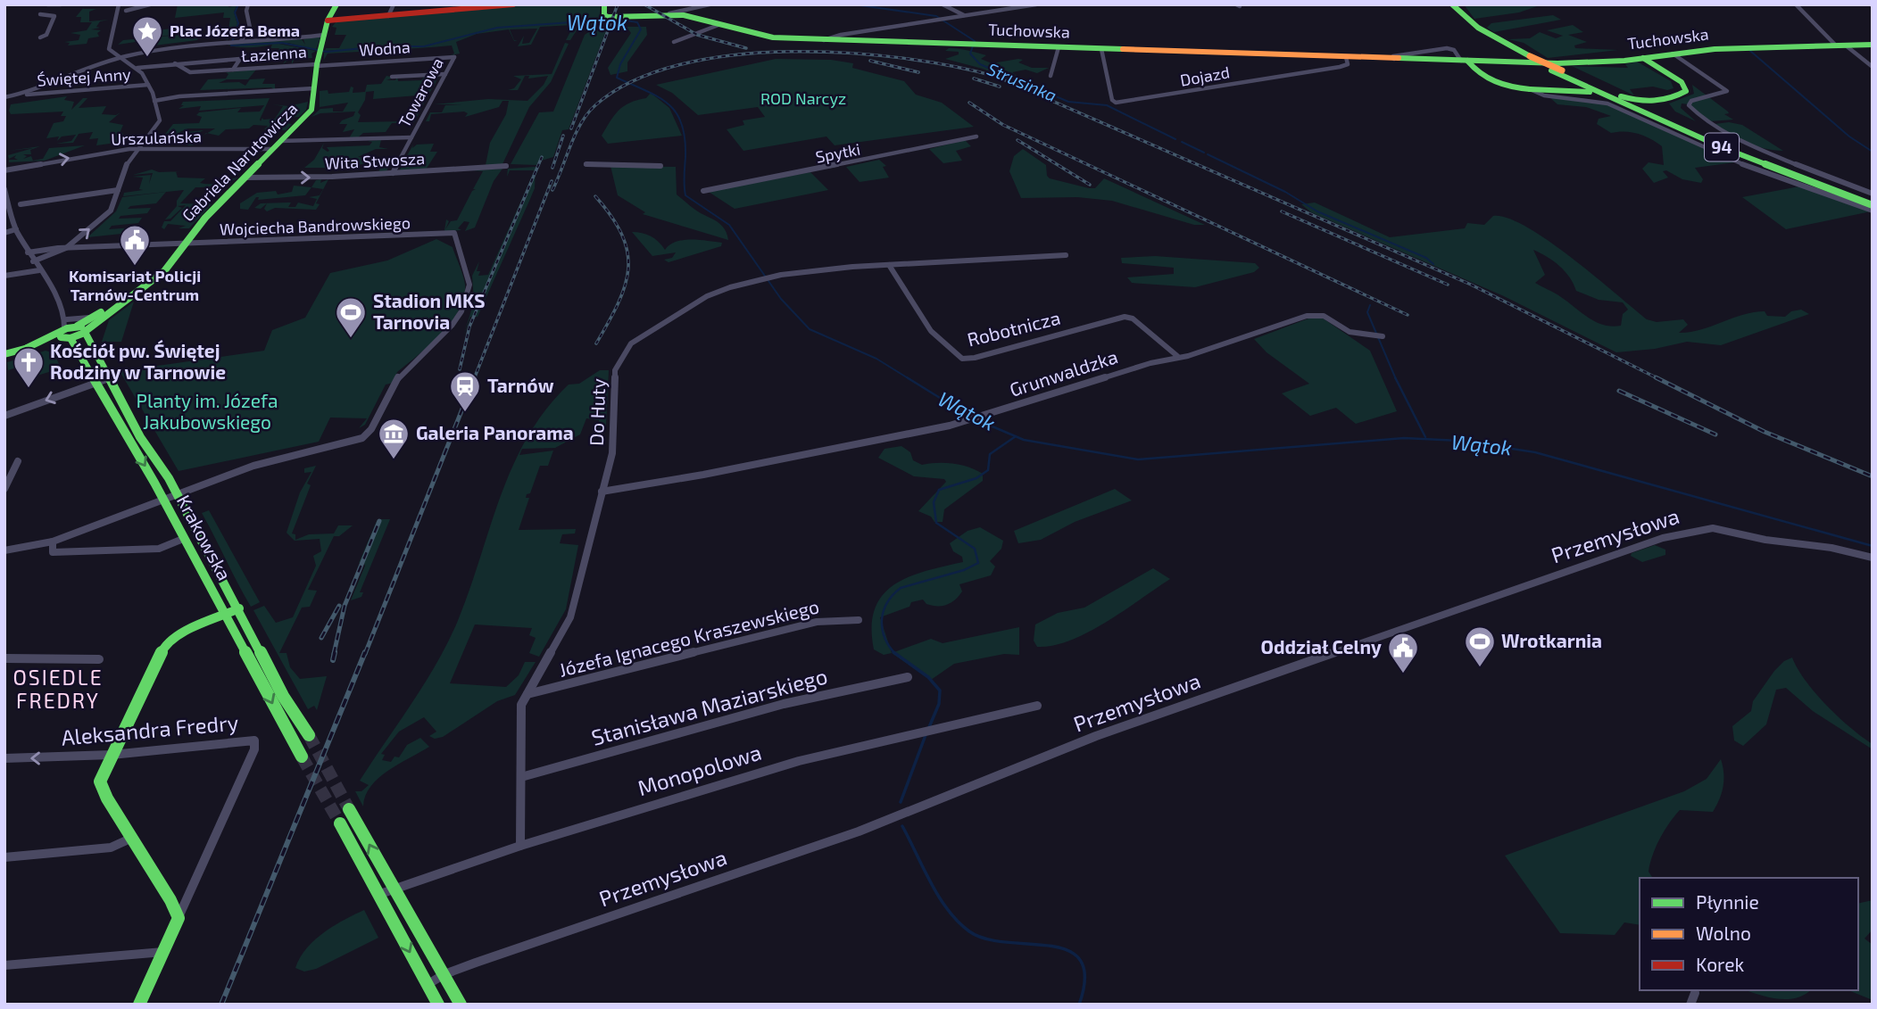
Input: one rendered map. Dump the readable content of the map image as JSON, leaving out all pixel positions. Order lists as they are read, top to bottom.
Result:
{
  "streets": {
    "street": [
      "Tuchowska",
      "Wodna",
      "Łazienna",
      "Dojazd",
      "Świętej Anny",
      "Towarowa",
      "Urszulańska",
      "94",
      "Spytki",
      "Wita Stwosza",
      "Gabriela Narutowicza",
      "Wojciecha Bandrowskiego",
      "Robotnicza",
      "Grunwaldzka",
      "Do Huty",
      "Przemysłowa",
      "Krakowska",
      "Józefa Ignacego Kraszewskiego",
      "Stanisława Maziarskiego",
      "Aleksandra Fredry",
      "Monopolowa"
    ]
  },
  "crossings": [
    ["Tuchowska", "Dojazd"],
    ["Wodna", "Łazienna"],
    ["Wodna", "Towarowa"],
    ["Wodna", "Gabriela Narutowicza"],
    ["Łazienna", "Gabriela Narutowicza"],
    ["Towarowa", "Urszulańska"],
    ["Towarowa", "Wita Stwosza"],
    ["Urszulańska", "Gabriela Narutowicza"],
    ["Wita Stwosza", "Gabriela Narutowicza"],
    ["Gabriela Narutowicza", "Wojciecha Bandrowskiego"],
    ["Gabriela Narutowicza", "Krakowska"],
    ["Wojciecha Bandrowskiego", "Krakowska"],
    ["Robotnicza", "Grunwaldzka"],
    ["Robotnicza", "Do Huty"],
    ["Grunwaldzka", "Do Huty"],
    ["Do Huty", "Józefa Ignacego Kraszewskiego"],
    ["Do Huty", "Stanisława Maziarskiego"],
    ["Do Huty", "Monopolowa"]
  ],
  "one_way": ["Wita Stwosza"],
  "districts": ["OSIEDLE FREDRY"],
  "water": ["Wątok", "Strusinka"],
  "parks": ["ROD Narcyz", "Planty im. Józefa Jakubowskiego"],
  "places": {
    "place": ["Plac Józefa Bema"],
    "public building": ["Komisariat Policji Tarnów-Centrum", "Oddział Celny"],
    "sports": ["Stadion MKS Tarnovia", "Wrotkarnia"],
    "church": ["Kościół pw. Świętej Rodziny w Tarnowie"],
    "station": ["Tarnów"],
    "museum": ["Galeria Panorama"]
  },
  "legend": ["Płynnie", "Wolno", "Korek"]
}
